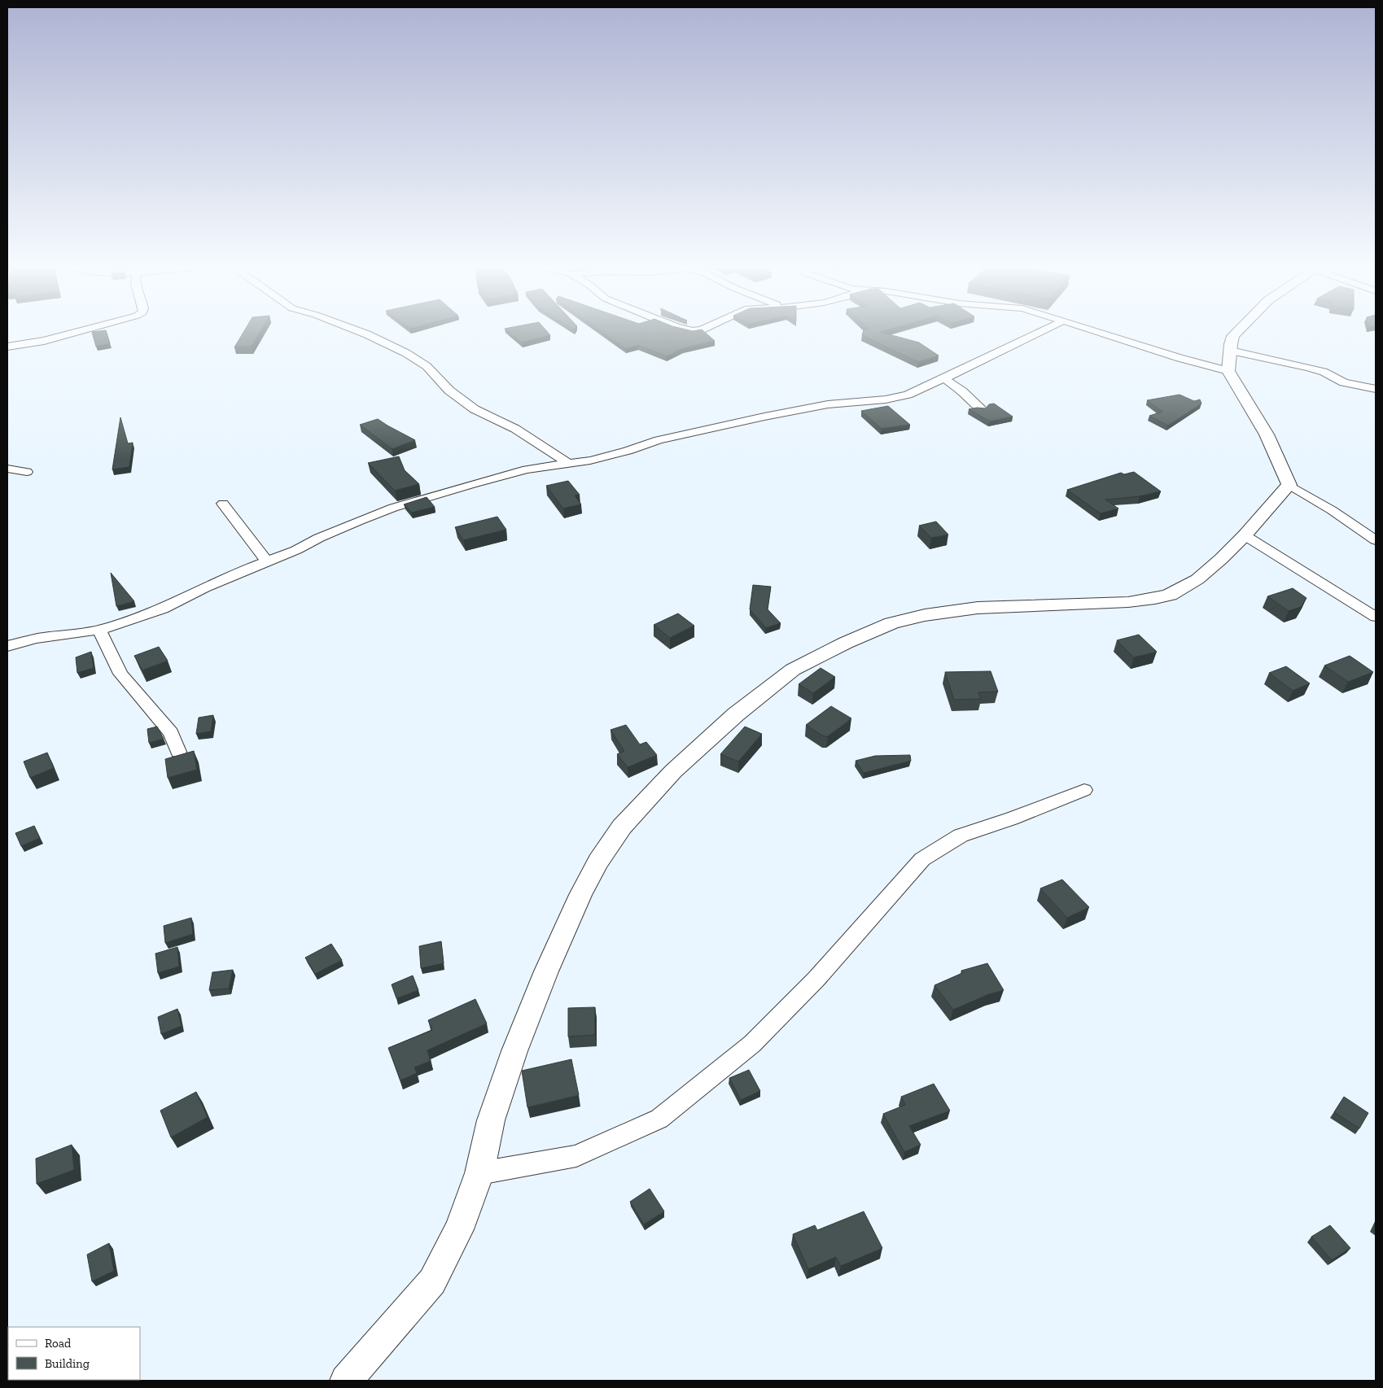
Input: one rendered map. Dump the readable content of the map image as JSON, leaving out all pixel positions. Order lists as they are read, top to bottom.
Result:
{
  "legend": ["Road", "Building"]
}
